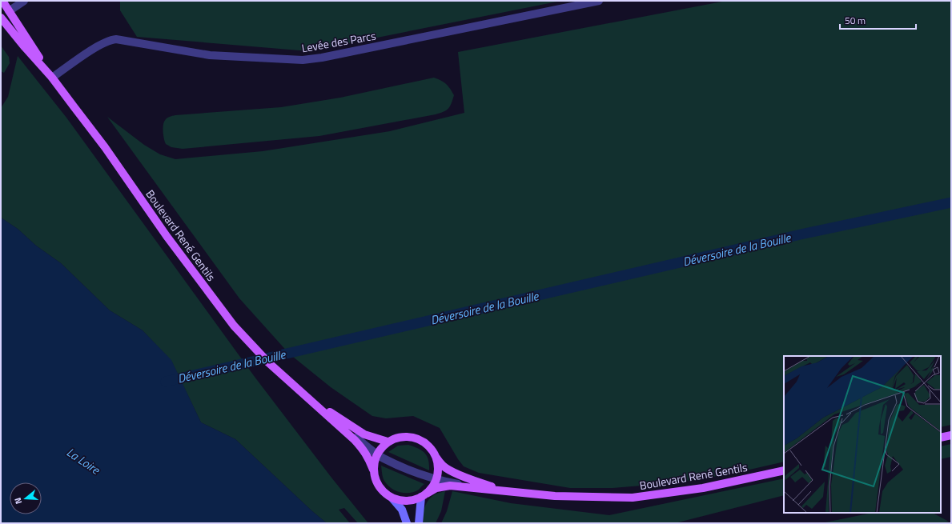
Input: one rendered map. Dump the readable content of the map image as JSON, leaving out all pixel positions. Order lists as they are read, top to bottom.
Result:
{
  "streets": {
    "main road": ["Boulevard René Gentils"],
    "street": ["Levée des Parcs"]
  },
  "crossings": [
    ["Levée des Parcs", "Boulevard René Gentils"]
  ],
  "water": ["Déversoire de la Bouille", "La Loire"],
  "scale_bar": "50 m",
  "north": "left"
}
